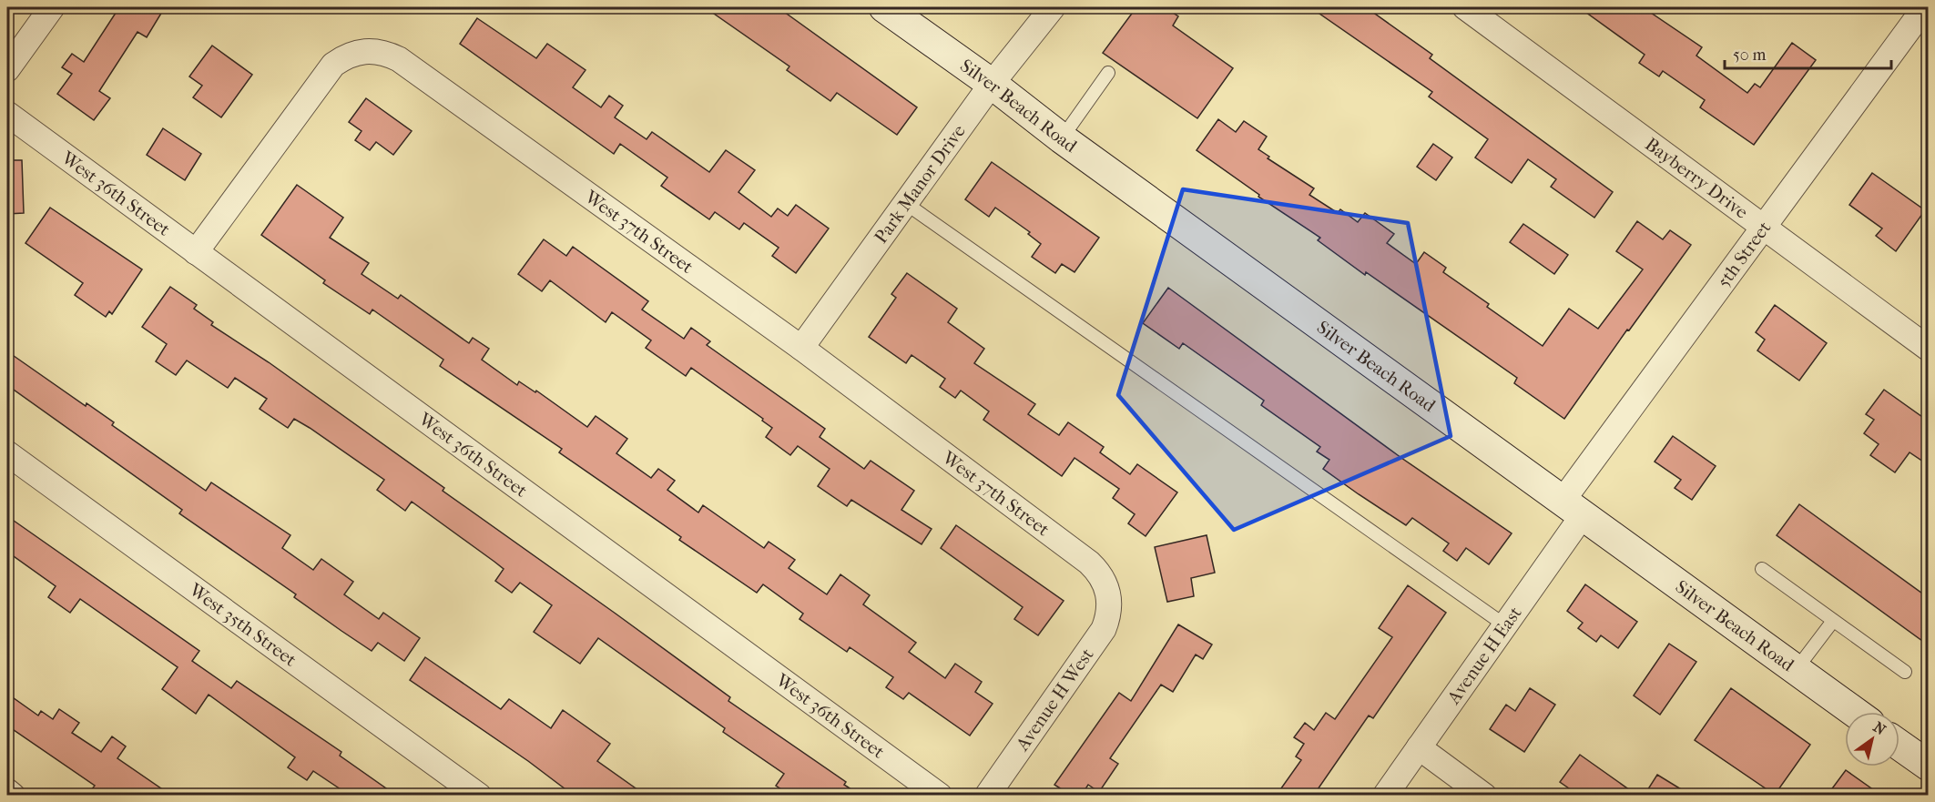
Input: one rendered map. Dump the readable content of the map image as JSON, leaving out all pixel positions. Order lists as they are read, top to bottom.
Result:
{
  "streets": {
    "street": [
      "Silver Beach Road",
      "Bayberry Drive",
      "Park Manor Drive",
      "West 36th Street",
      "West 37th Street",
      "5th Street",
      "West 35th Street",
      "Avenue H East",
      "Avenue H West"
    ]
  },
  "crossings": [
    ["Silver Beach Road", "Park Manor Drive"],
    ["Silver Beach Road", "5th Street"],
    ["Silver Beach Road", "Avenue H East"],
    ["Bayberry Drive", "5th Street"],
    ["Park Manor Drive", "West 37th Street"],
    ["West 36th Street", "West 37th Street"],
    ["West 37th Street", "Avenue H West"],
    ["5th Street", "Avenue H East"]
  ],
  "scale_bar": "50 m",
  "north": "top right"
}
